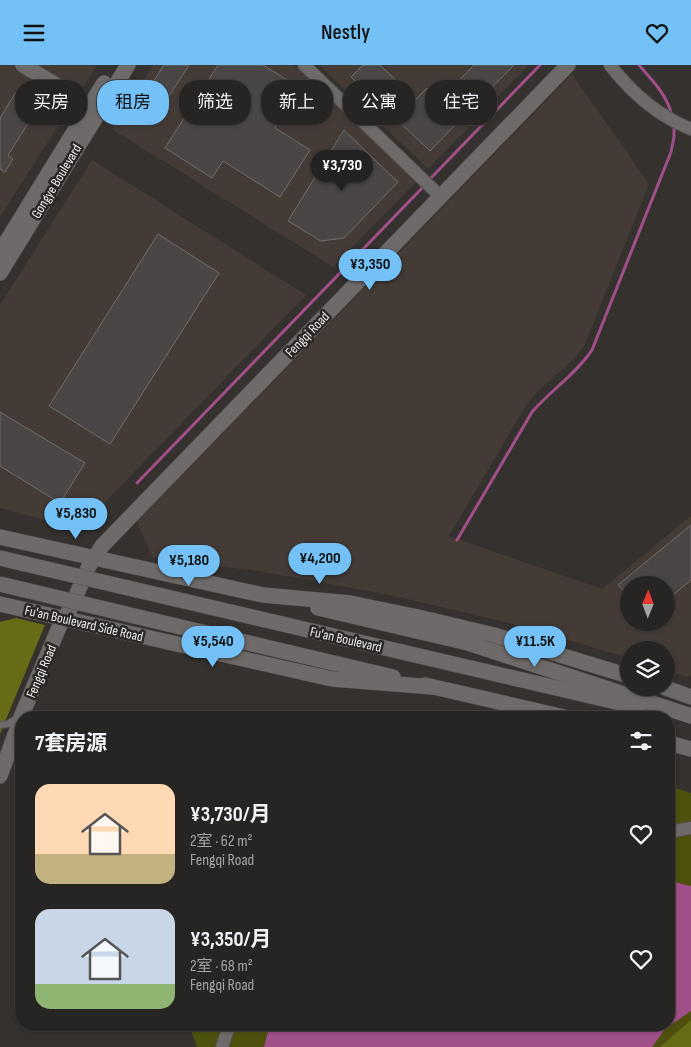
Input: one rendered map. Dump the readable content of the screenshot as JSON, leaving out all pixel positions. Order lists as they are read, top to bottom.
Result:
{
  "streets": {
    "main road": [
      "Gongye Boulevard",
      "Fengqi Road",
      "Fu'an Boulevard Side Road",
      "Fu'an Boulevard"
    ]
  },
  "crossings": [
    ["Fengqi Road", "Fu'an Boulevard Side Road"],
    ["Fu'an Boulevard Side Road", "Fu'an Boulevard"]
  ],
  "north": "top",
  "page": {
    "header": "Nestly",
    "chip": [
      "买房",
      "租房",
      "筛选",
      "新上",
      "公寓",
      "住宅"
    ],
    "price": [
      "¥3,730",
      "¥3,350",
      "¥5,830",
      "¥4,200",
      "¥5,180",
      "¥5,540",
      "¥11.5K"
    ],
    "heading": "7套房源",
    "list": [
      {
        "name": "¥3,730/月",
        "note": "2室 · 62 m² · Fengqi Road"
      },
      {
        "name": "¥3,350/月",
        "note": "2室 · 68 m² · Fengqi Road"
      }
    ]
  }
}
